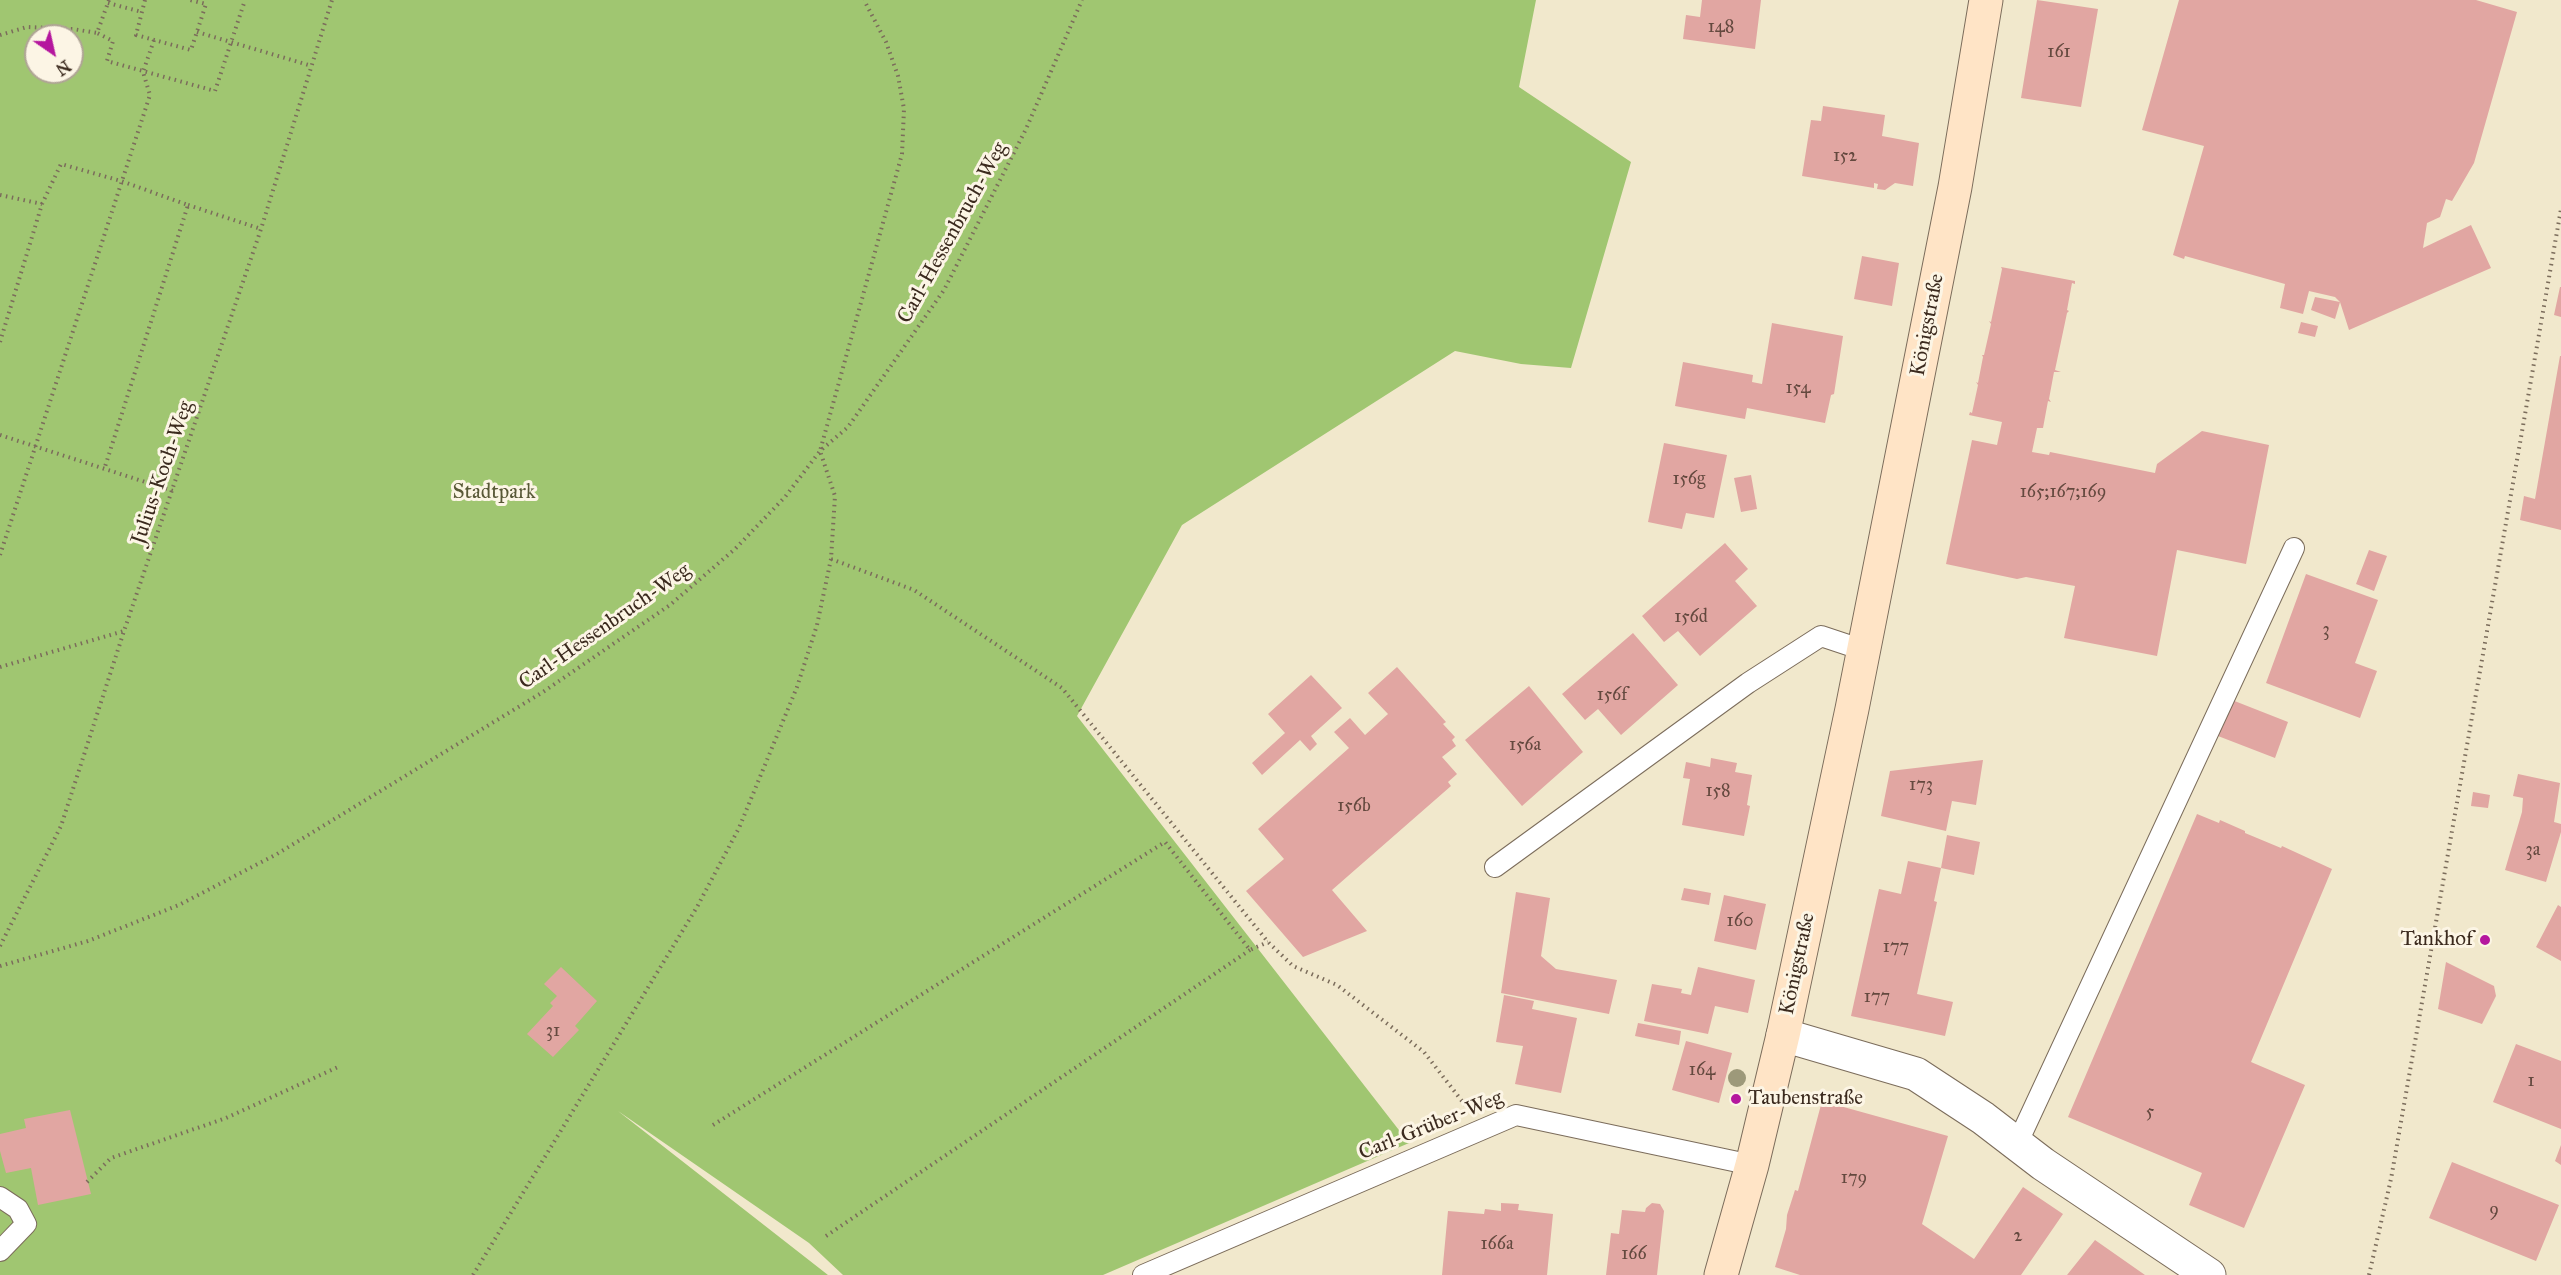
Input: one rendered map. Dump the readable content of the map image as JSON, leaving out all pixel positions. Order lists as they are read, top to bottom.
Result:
{
  "streets": {
    "main road": ["Königstraße"],
    "lane": ["Carl-Grüber-Weg"],
    "path": ["Carl-Hessenbruch-Weg", "Julius-Koch-Weg"]
  },
  "crossings": [
    ["Königstraße", "Carl-Grüber-Weg"]
  ],
  "parks": ["Stadtpark"],
  "places": ["Tankhof", "Taubenstraße"],
  "house_numbers": [
    "148",
    "161",
    "152",
    "154",
    "156g",
    "165;167;169",
    "156d",
    "3",
    "156f",
    "156a",
    "173",
    "158",
    "156b",
    "3a",
    "160",
    "177",
    "177",
    "31",
    "164",
    "1",
    "5",
    "179",
    "9",
    "2",
    "166a",
    "166"
  ],
  "north": "bottom right"
}
